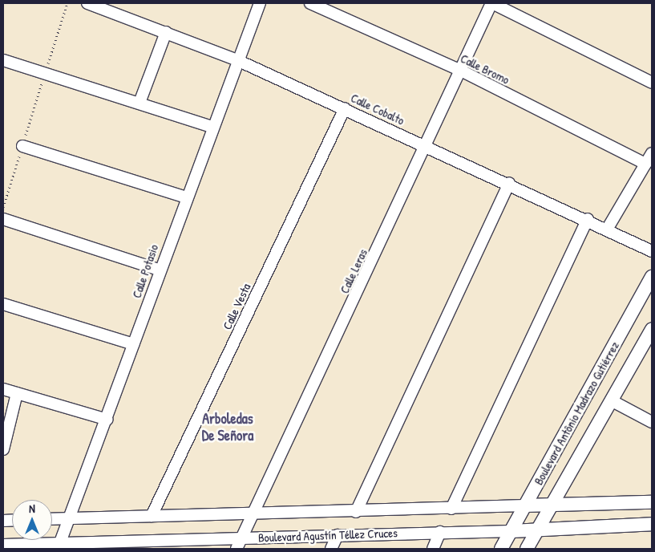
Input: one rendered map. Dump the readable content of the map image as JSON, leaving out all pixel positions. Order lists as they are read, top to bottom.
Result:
{
  "streets": {
    "street": [
      "Calle Bromo",
      "Calle Cobalto",
      "Calle Potasio",
      "Calle Leras",
      "Calle Vesta",
      "Boulevard Antônio Madrazo Gutiérrez",
      "Boulevard Agustín Téllez Cruces"
    ]
  },
  "crossings": [
    ["Calle Bromo", "Calle Leras"],
    ["Calle Cobalto", "Calle Potasio"],
    ["Calle Cobalto", "Calle Leras"],
    ["Calle Cobalto", "Calle Vesta"],
    ["Calle Potasio", "Boulevard Agustín Téllez Cruces"],
    ["Calle Leras", "Boulevard Agustín Téllez Cruces"],
    ["Calle Vesta", "Boulevard Agustín Téllez Cruces"],
    ["Boulevard Antônio Madrazo Gutiérrez", "Boulevard Agustín Téllez Cruces"]
  ],
  "districts": ["Arboledas De Señora"],
  "north": "top"
}
